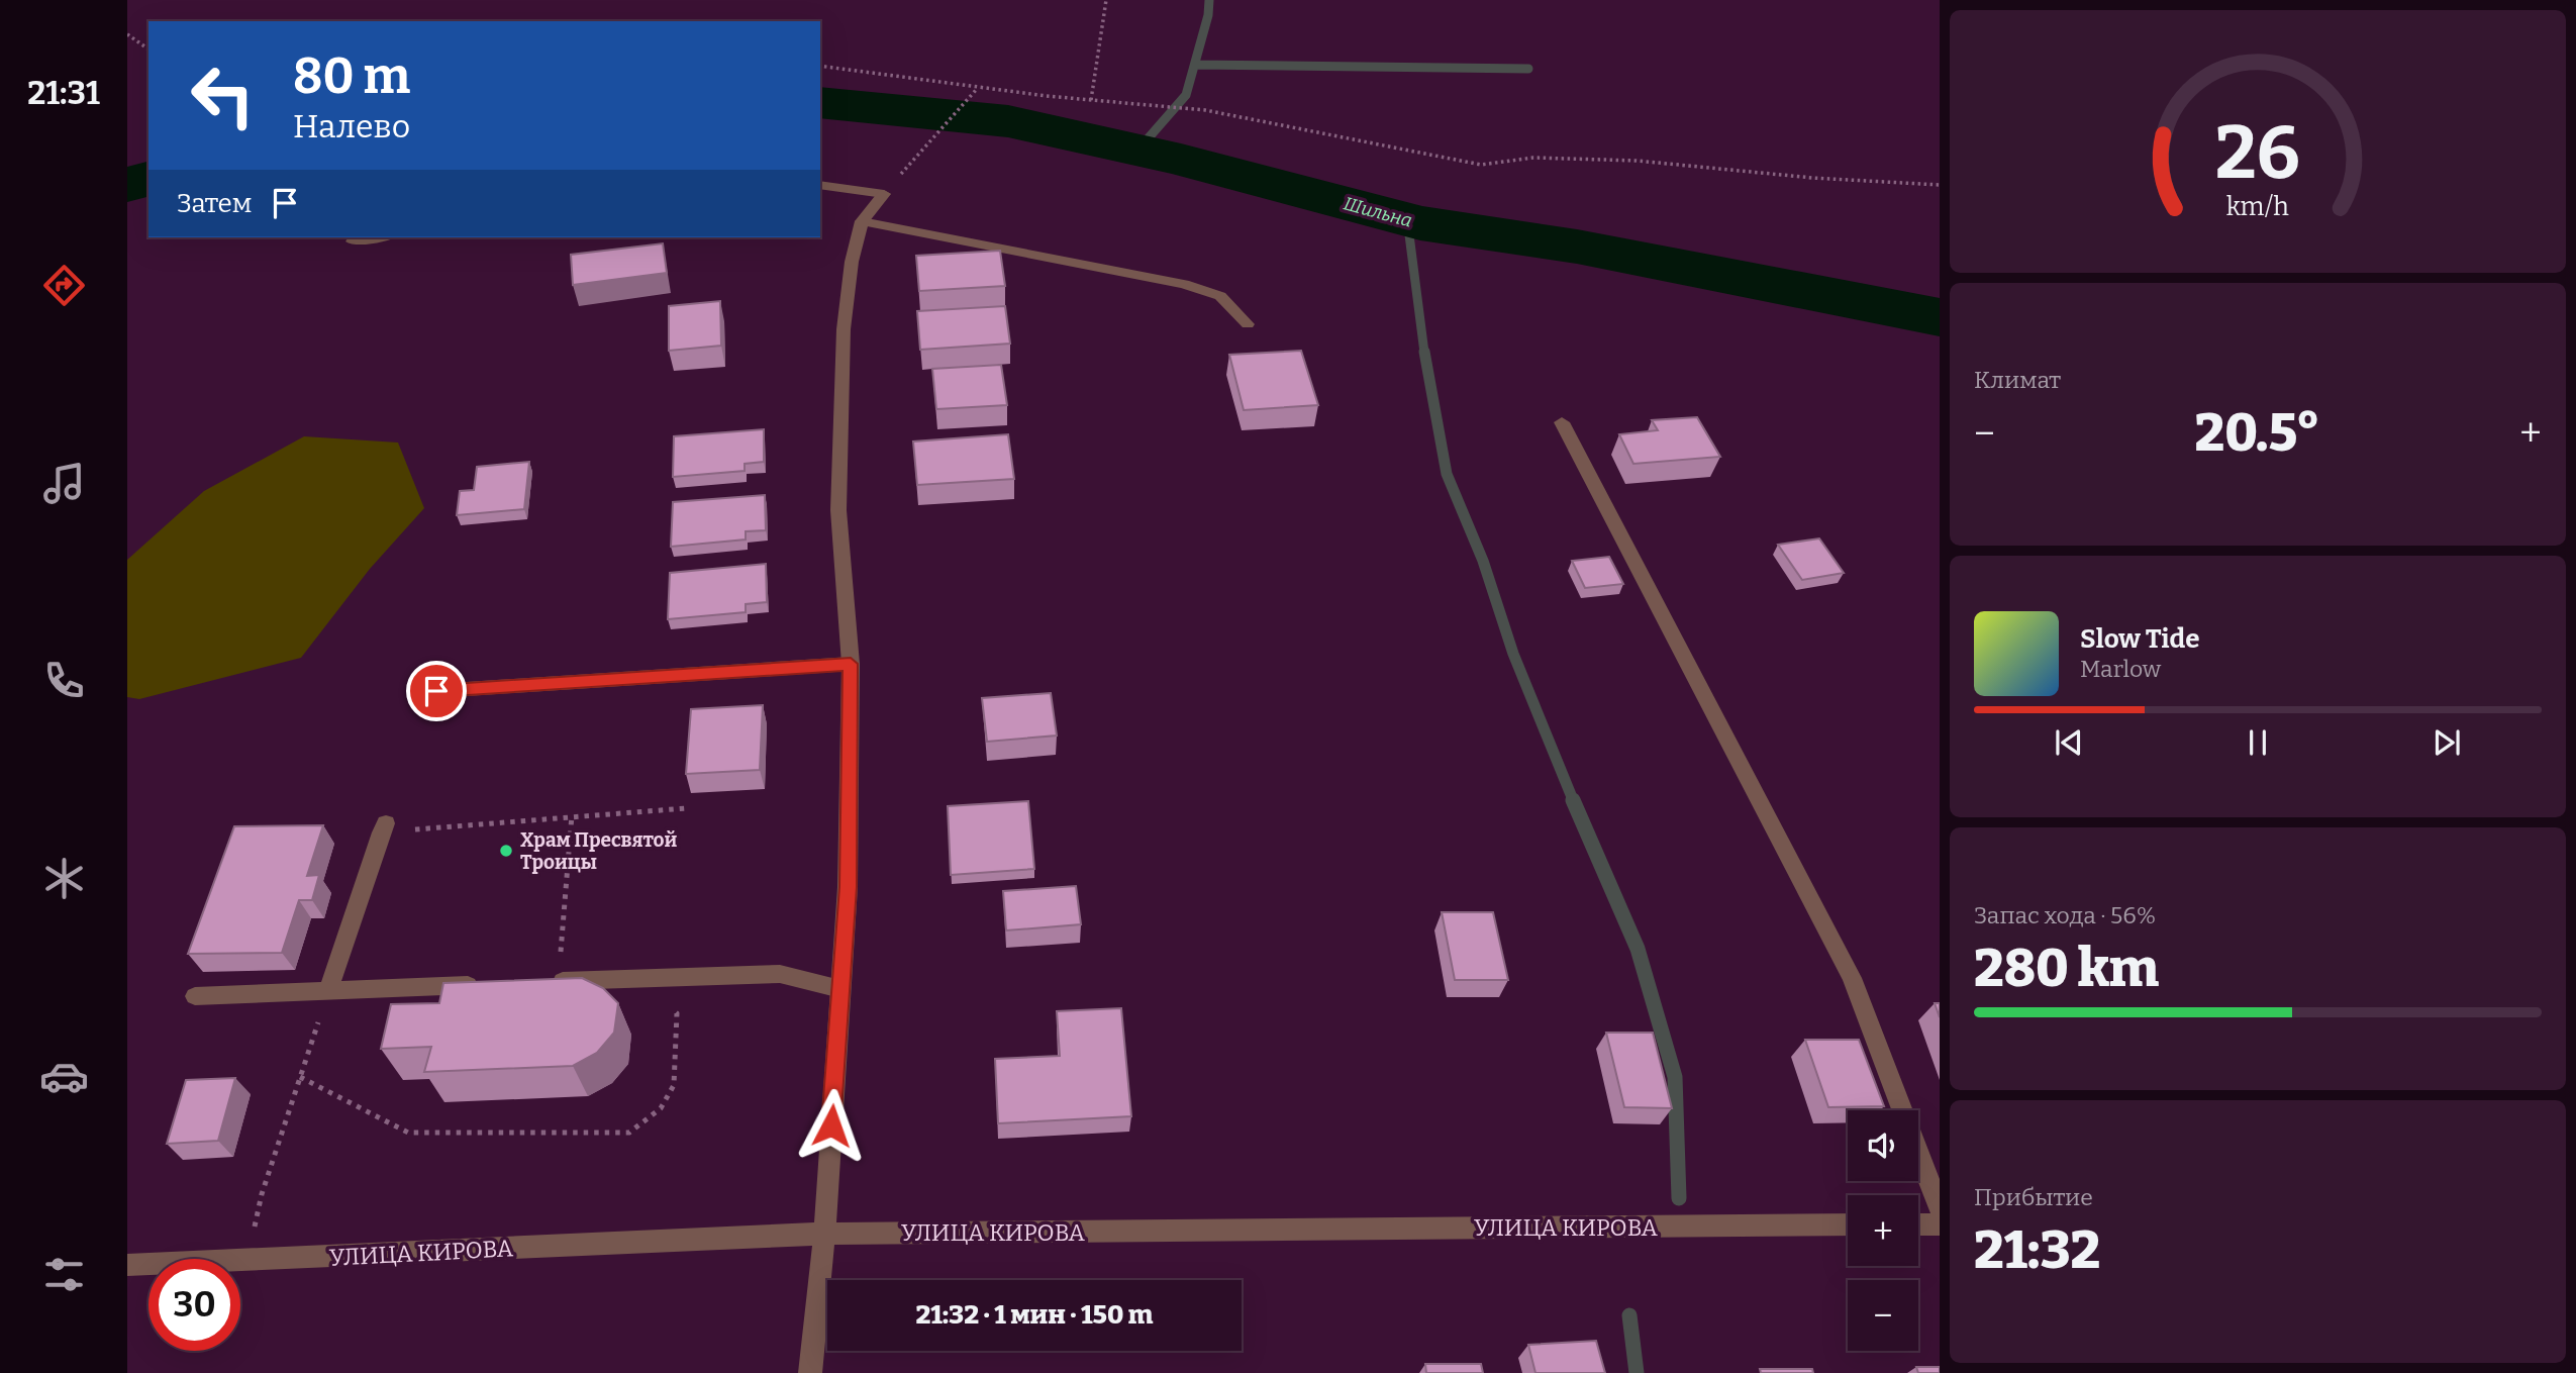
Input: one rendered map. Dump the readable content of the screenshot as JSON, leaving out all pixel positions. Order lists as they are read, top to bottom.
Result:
{
  "streets": {
    "street": ["УЛИЦА КИРОВА"]
  },
  "water": ["Шильна"],
  "places": ["Храм Пресвятой Троицы"],
  "page": {
    "tabs": "21:31",
    "turn": ["80 m", "Налево"],
    "then": "Затем",
    "tile": [
      "Климат",
      ["Запас хода · 56%", "280 km"],
      ["Прибытие", "21:32"]
    ],
    "heat": ["−", "20.5°", "+"],
    "song": ["Slow Tide", "Marlow"],
    "map_buttons": ["+", "−"],
    "limit": "30",
    "trip": "21:32 · 1 мин · 150 m",
    "gauge": ["26", "km/h"]
  }
}
